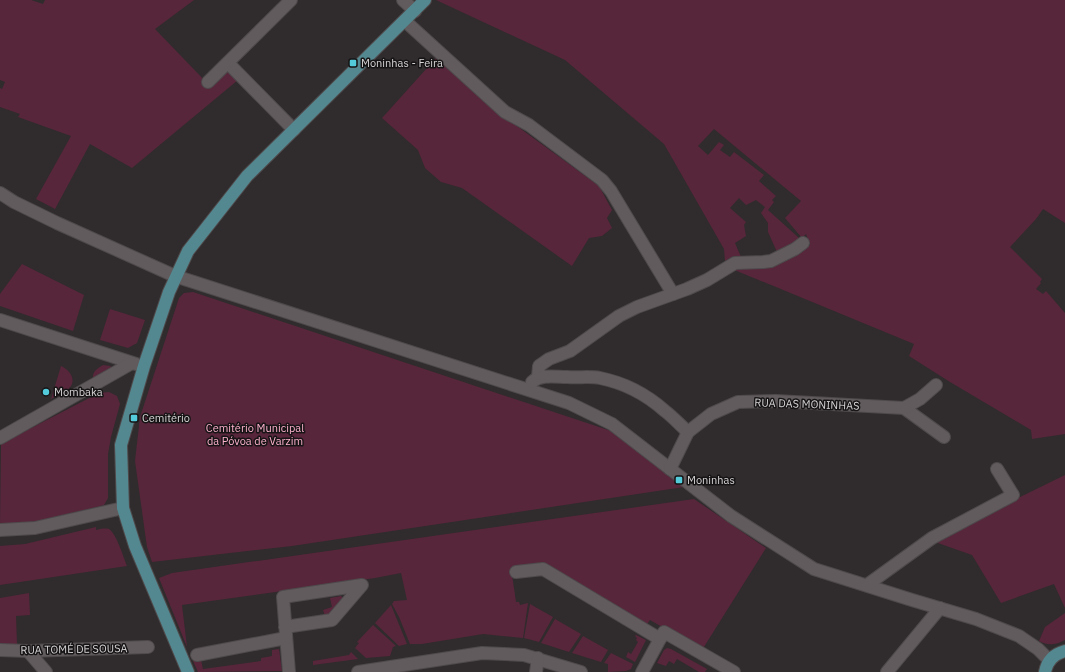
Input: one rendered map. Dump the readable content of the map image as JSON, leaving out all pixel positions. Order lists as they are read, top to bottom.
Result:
{
  "streets": {
    "street": ["RUA DAS MONINHAS", "RUA TOMÉ DE SOUSA"]
  },
  "parks": ["Cemitério Municipal da Póvoa de Varzim"],
  "places": {
    "transit": ["Moninhas - Feira", "Cemitério", "Moninhas"],
    "other": ["Mombaka"]
  }
}
